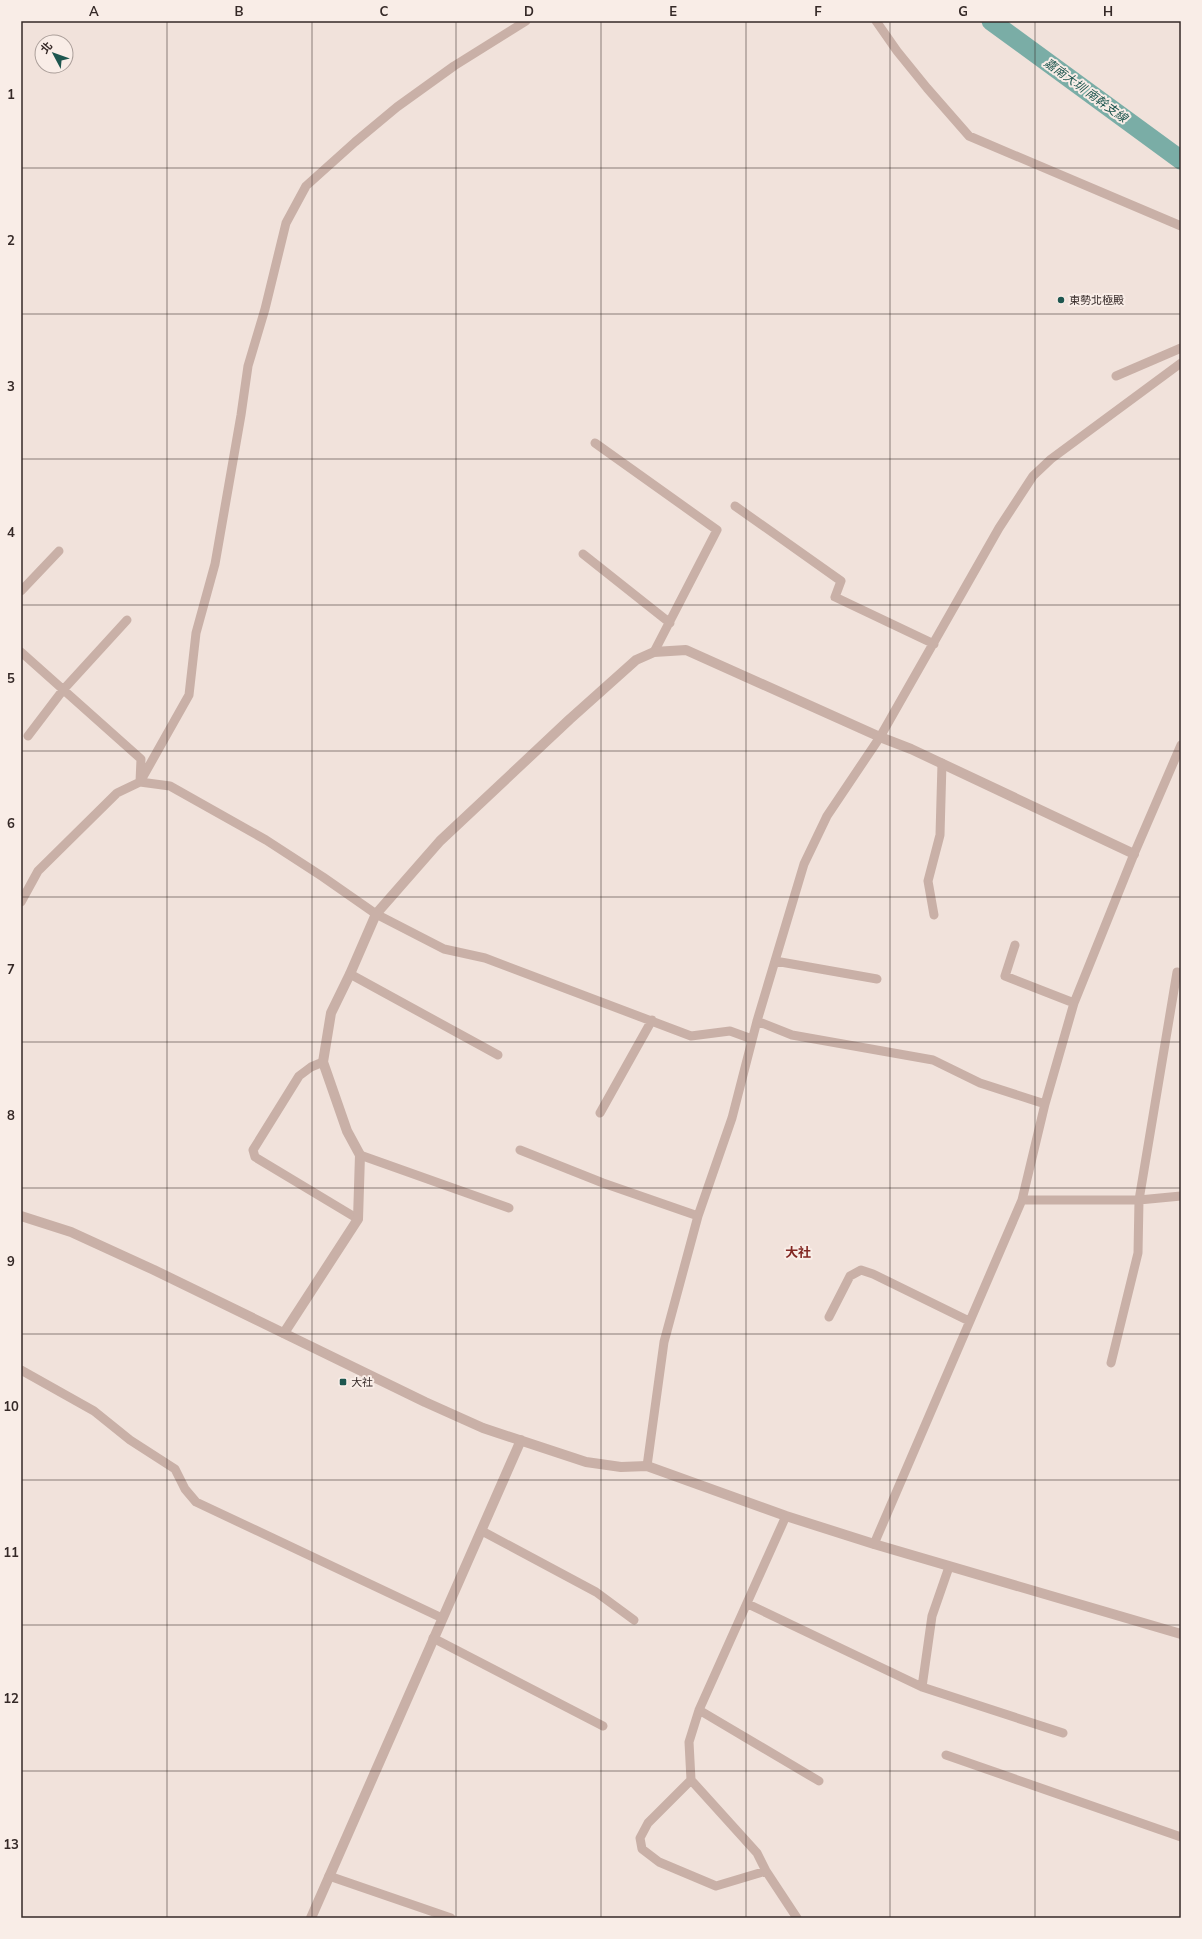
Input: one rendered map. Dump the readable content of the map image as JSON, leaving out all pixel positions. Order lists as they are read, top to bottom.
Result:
{
  "districts": ["大社"],
  "water": ["嘉南大圳 南幹支線"],
  "places": {
    "other": ["東勢北極殿"],
    "transit": ["大社"]
  },
  "north": "top left",
  "grid": {
    "columns": [
      "A",
      "B",
      "C",
      "D",
      "E",
      "F",
      "G",
      "H"
    ],
    "rows": [
      "1",
      "2",
      "3",
      "4",
      "5",
      "6",
      "7",
      "8",
      "9",
      "10",
      "11",
      "12",
      "13"
    ]
  }
}
